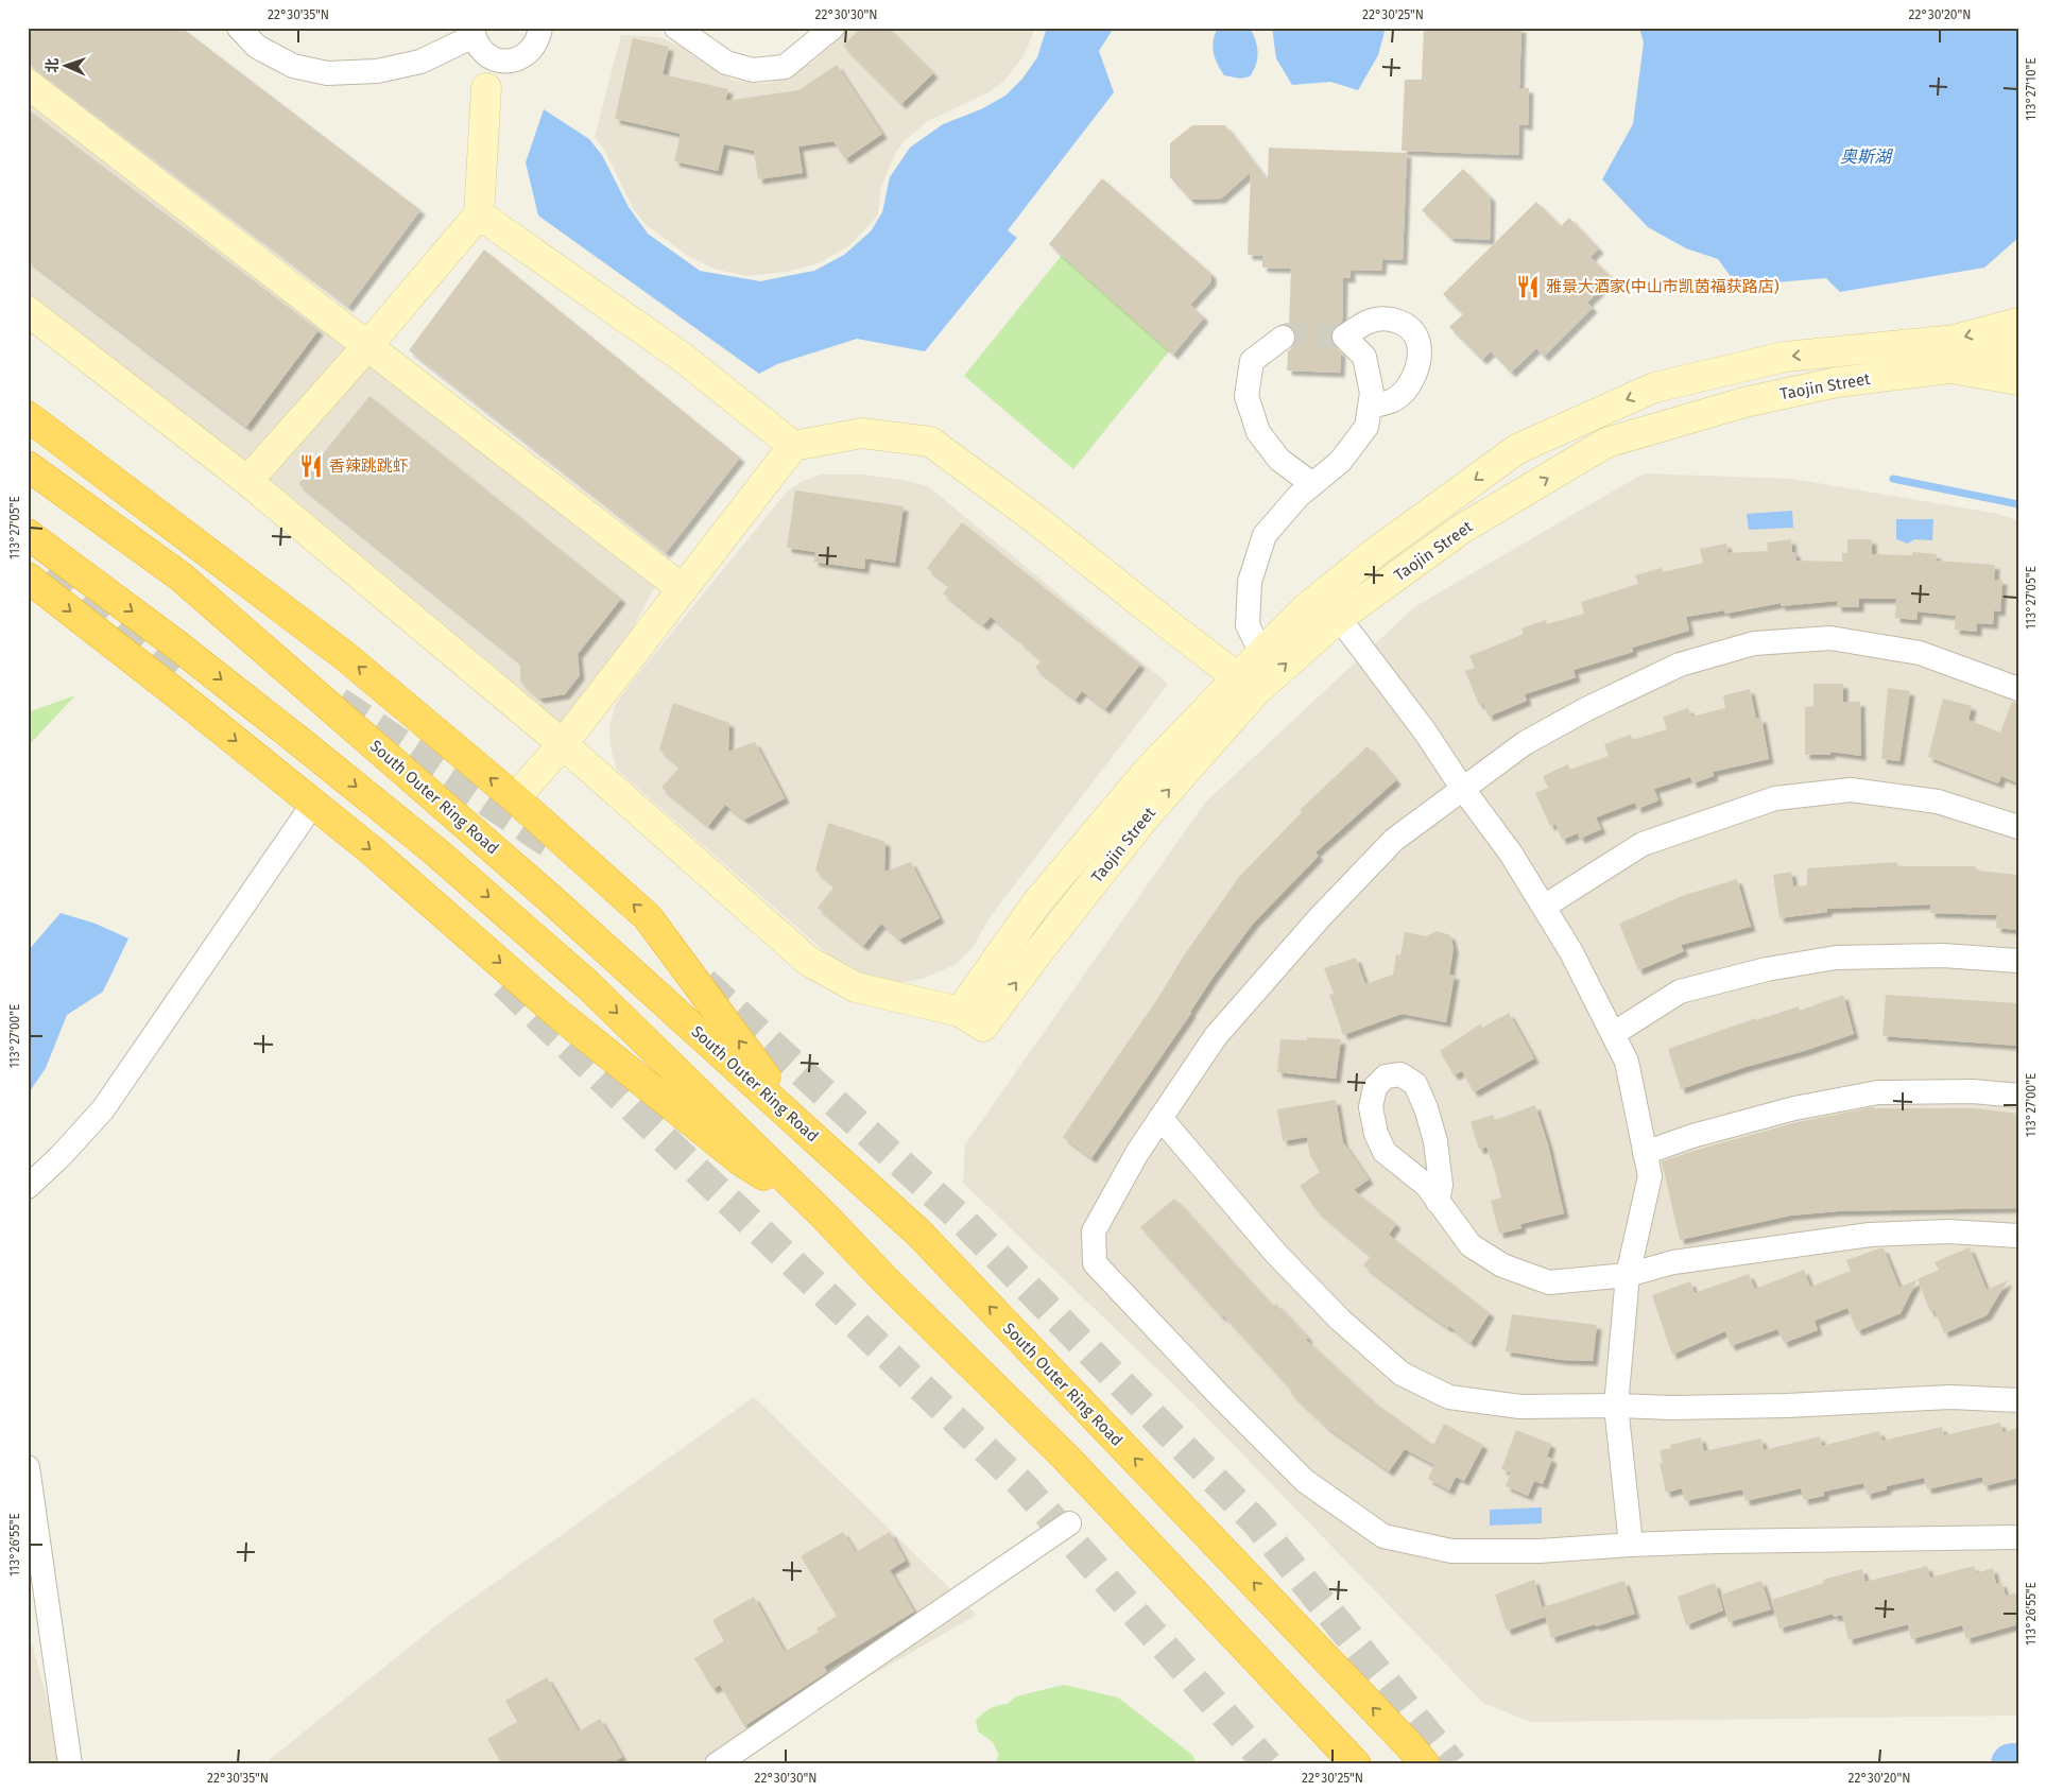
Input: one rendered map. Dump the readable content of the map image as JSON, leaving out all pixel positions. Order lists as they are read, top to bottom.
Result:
{
  "streets": {
    "highway": ["South Outer Ring Road"],
    "street": ["Taojin Street"]
  },
  "water": ["奥斯湖"],
  "places": {
    "restaurant": ["雅景大酒家(中山市凯茵福获路店)", "香辣跳跳虾"]
  },
  "north": "left",
  "coordinates": [
    "22°30'35\"N",
    "22°30'30\"N",
    "22°30'25\"N",
    "22°30'20\"N",
    "113°27'10\"E",
    "113°27'05\"E",
    "113°27'00\"E",
    "113°26'55\"E"
  ]
}
